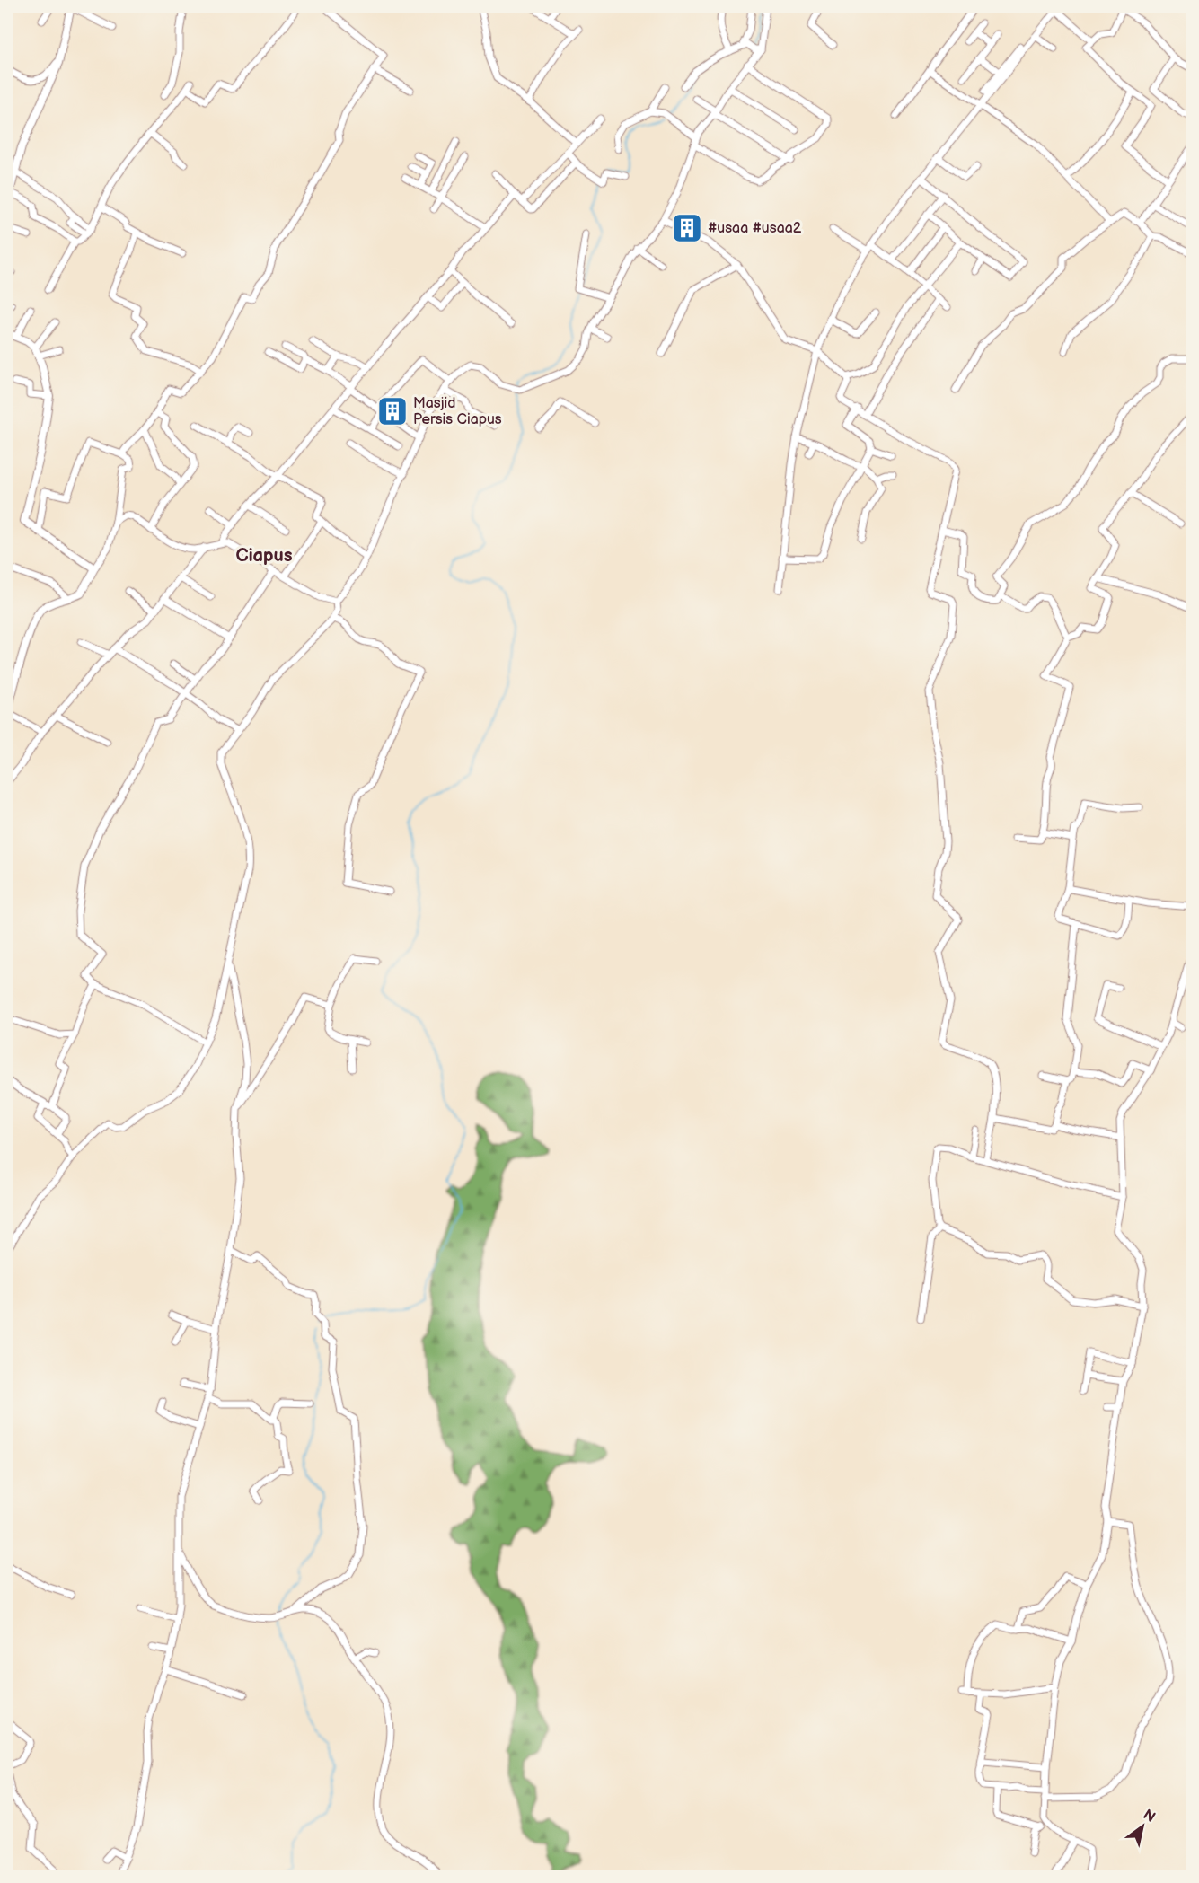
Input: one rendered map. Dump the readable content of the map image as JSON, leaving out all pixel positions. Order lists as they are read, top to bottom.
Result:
{
  "districts": ["Ciapus"],
  "places": {
    "building": ["#usaa #usaa2", "Masjid Persis Ciapus"]
  },
  "north": "top right"
}
